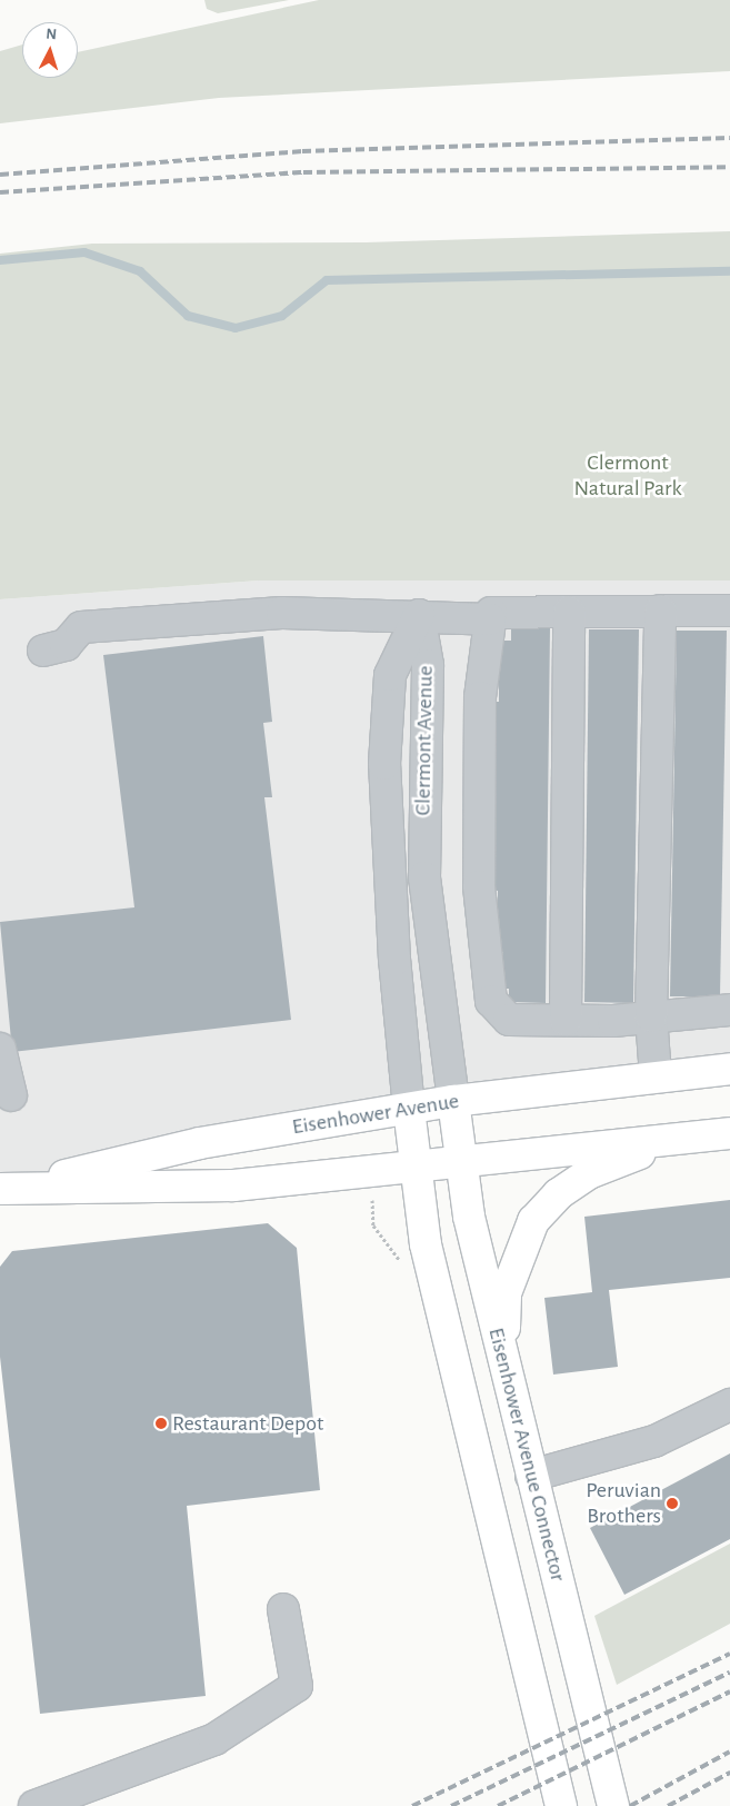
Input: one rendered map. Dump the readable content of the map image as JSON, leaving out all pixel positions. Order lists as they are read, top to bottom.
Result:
{
  "streets": {
    "main road": ["Eisenhower Avenue", "Eisenhower Avenue Connector"],
    "street": ["Clermont Avenue"]
  },
  "crossings": [
    ["Clermont Avenue", "Eisenhower Avenue"],
    ["Clermont Avenue", "Eisenhower Avenue Connector"],
    ["Eisenhower Avenue", "Eisenhower Avenue Connector"]
  ],
  "parks": ["Clermont Natural Park"],
  "places": ["Restaurant Depot", "Peruvian Brothers"],
  "north": "top"
}
